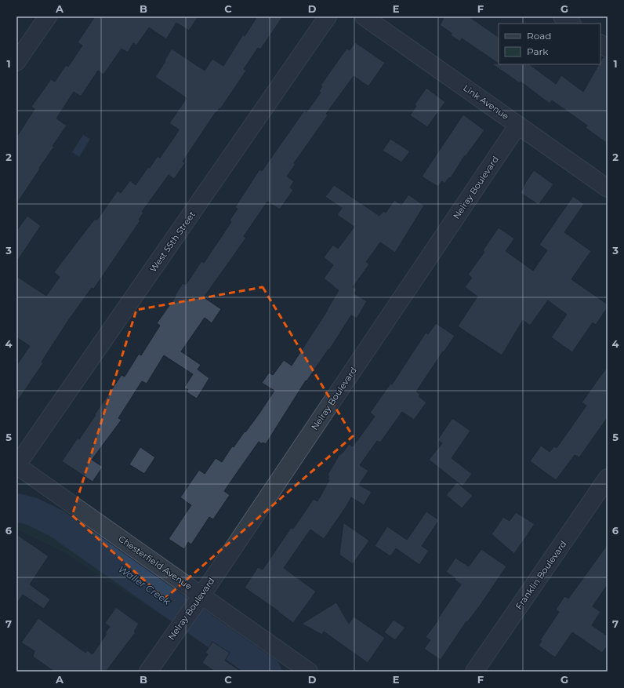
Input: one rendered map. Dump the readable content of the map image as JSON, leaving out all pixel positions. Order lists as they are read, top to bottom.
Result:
{
  "streets": {
    "street": [
      "Link Avenue",
      "Nelray Boulevard",
      "West 55th Street",
      "Chesterfield Avenue",
      "Franklin Boulevard"
    ]
  },
  "crossings": [
    ["Link Avenue", "Nelray Boulevard"],
    ["Nelray Boulevard", "Chesterfield Avenue"],
    ["West 55th Street", "Chesterfield Avenue"]
  ],
  "water": ["Waller Creek"],
  "legend": ["Road", "Park"],
  "grid": {
    "columns": [
      "A",
      "B",
      "C",
      "D",
      "E",
      "F",
      "G"
    ],
    "rows": [
      "1",
      "2",
      "3",
      "4",
      "5",
      "6",
      "7"
    ]
  }
}
